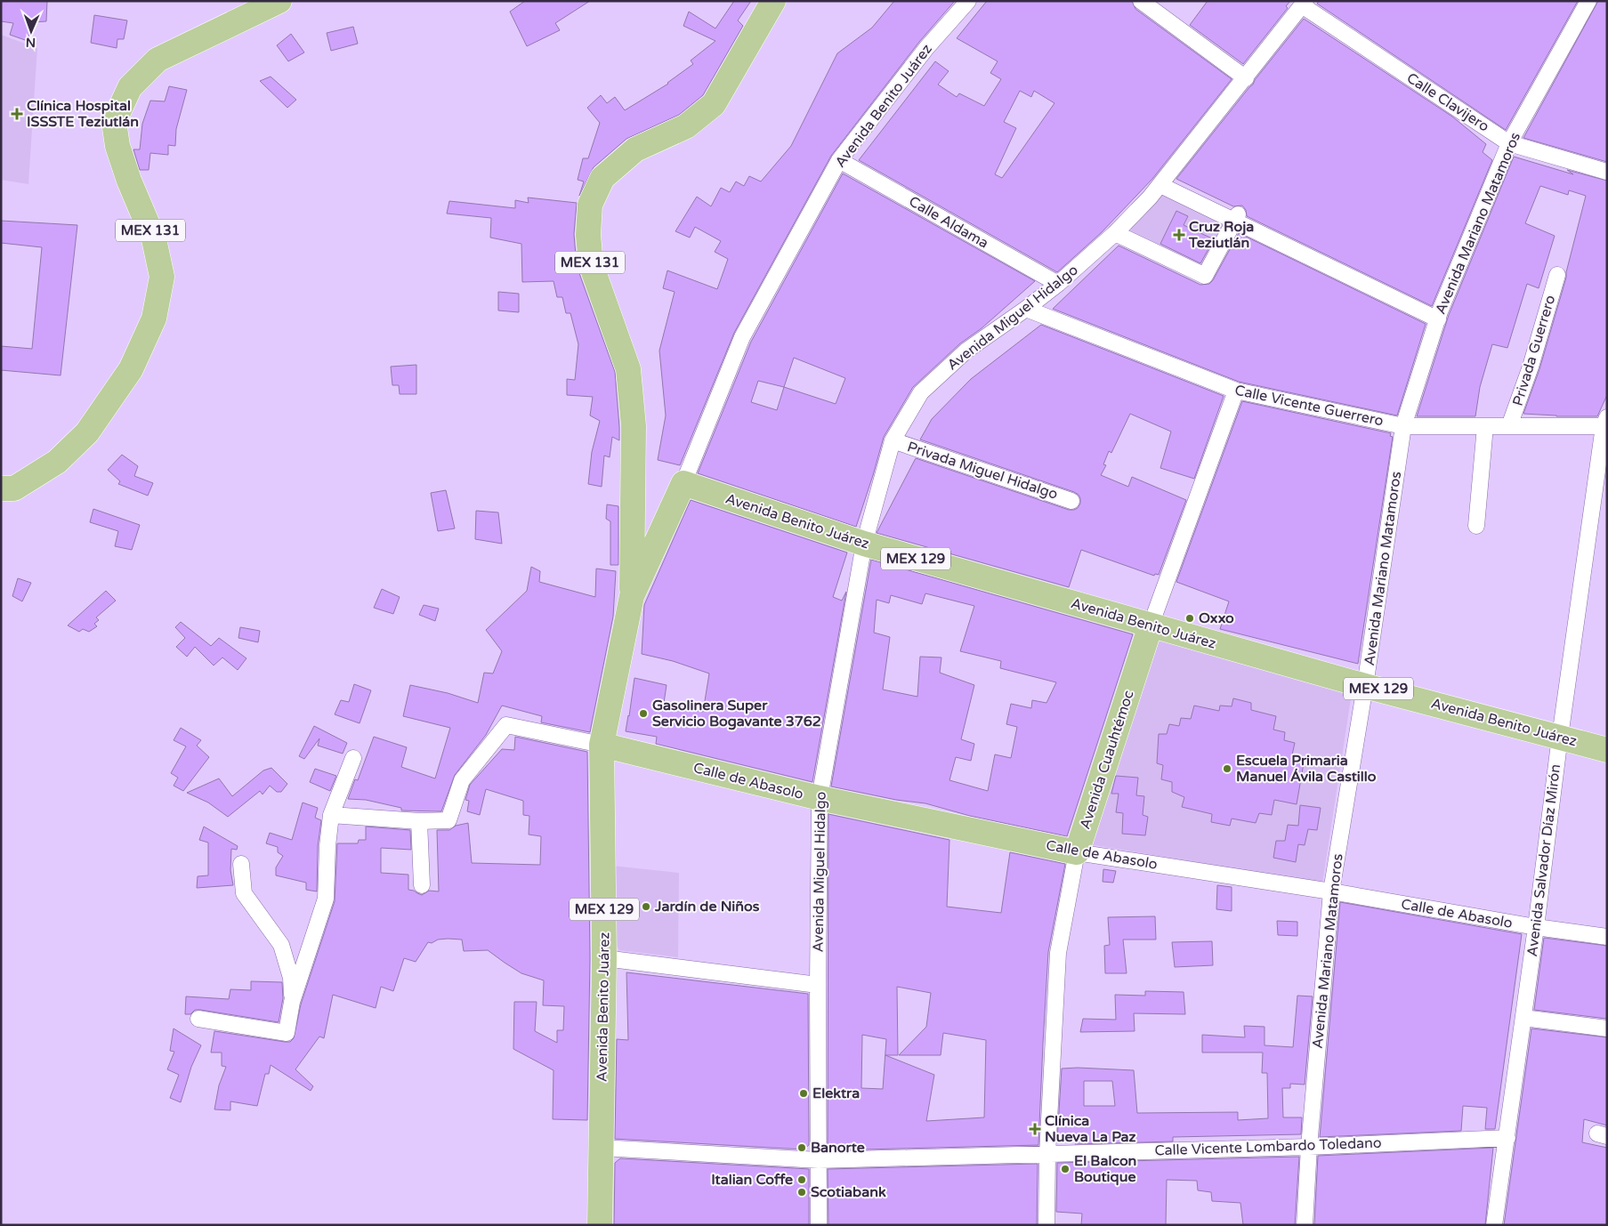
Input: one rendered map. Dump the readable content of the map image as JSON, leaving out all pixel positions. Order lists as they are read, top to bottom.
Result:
{
  "streets": {
    "main road": [
      "Avenida Benito Juárez",
      "MEX 131",
      "MEX 129",
      "Avenida Cuauhtémoc",
      "Calle de Abasolo"
    ],
    "street": [
      "Calle Clavijero",
      "Calle Aldama",
      "Avenida Mariano Matamoros",
      "Avenida Miguel Hidalgo",
      "Privada Guerrero",
      "Calle Vicente Guerrero",
      "Privada Miguel Hidalgo",
      "Avenida Salvador Díaz Mirón",
      "Calle Vicente Lombardo Toledano"
    ]
  },
  "crossings": [
    ["Calle Clavijero", "Avenida Mariano Matamoros"],
    ["Calle Clavijero", "Avenida Miguel Hidalgo"],
    ["Avenida Benito Juárez", "Calle Aldama"],
    ["Avenida Benito Juárez", "Avenida Mariano Matamoros"],
    ["Avenida Benito Juárez", "MEX 131"],
    ["Avenida Benito Juárez", "Avenida Miguel Hidalgo"],
    ["Avenida Benito Juárez", "Avenida Cuauhtémoc"],
    ["Avenida Benito Juárez", "Calle de Abasolo"],
    ["Avenida Benito Juárez", "Avenida Salvador Díaz Mirón"],
    ["Avenida Benito Juárez", "Calle Vicente Lombardo Toledano"],
    ["Calle Aldama", "Avenida Miguel Hidalgo"],
    ["Avenida Mariano Matamoros", "Calle Vicente Guerrero"],
    ["Avenida Mariano Matamoros", "Calle de Abasolo"],
    ["Avenida Mariano Matamoros", "Calle Vicente Lombardo Toledano"],
    ["Avenida Miguel Hidalgo", "Calle Vicente Guerrero"],
    ["Avenida Miguel Hidalgo", "Privada Miguel Hidalgo"],
    ["Avenida Miguel Hidalgo", "Calle de Abasolo"],
    ["Avenida Miguel Hidalgo", "Calle Vicente Lombardo Toledano"],
    ["Privada Guerrero", "Calle Vicente Guerrero"],
    ["Calle Vicente Guerrero", "Avenida Cuauhtémoc"],
    ["Calle Vicente Guerrero", "Avenida Salvador Díaz Mirón"],
    ["Avenida Cuauhtémoc", "Calle de Abasolo"],
    ["Avenida Cuauhtémoc", "Calle Vicente Lombardo Toledano"],
    ["Calle de Abasolo", "Avenida Salvador Díaz Mirón"],
    ["Avenida Salvador Díaz Mirón", "Calle Vicente Lombardo Toledano"]
  ],
  "places": {
    "health": ["Clínica Hospital ISSSTE Teziutlán", "Cruz Roja Teziutlán", "Clínica Nueva La Paz"],
    "other": [
      "Oxxo",
      "Gasolinera Super Servicio Bogavante 3762",
      "Escuela Primaria Manuel Ávila Castillo",
      "Jardín de Niños",
      "Elektra",
      "Banorte",
      "El Balcon Boutique",
      "Italian Coffe",
      "Scotiabank"
    ]
  },
  "north": "bottom"
}
